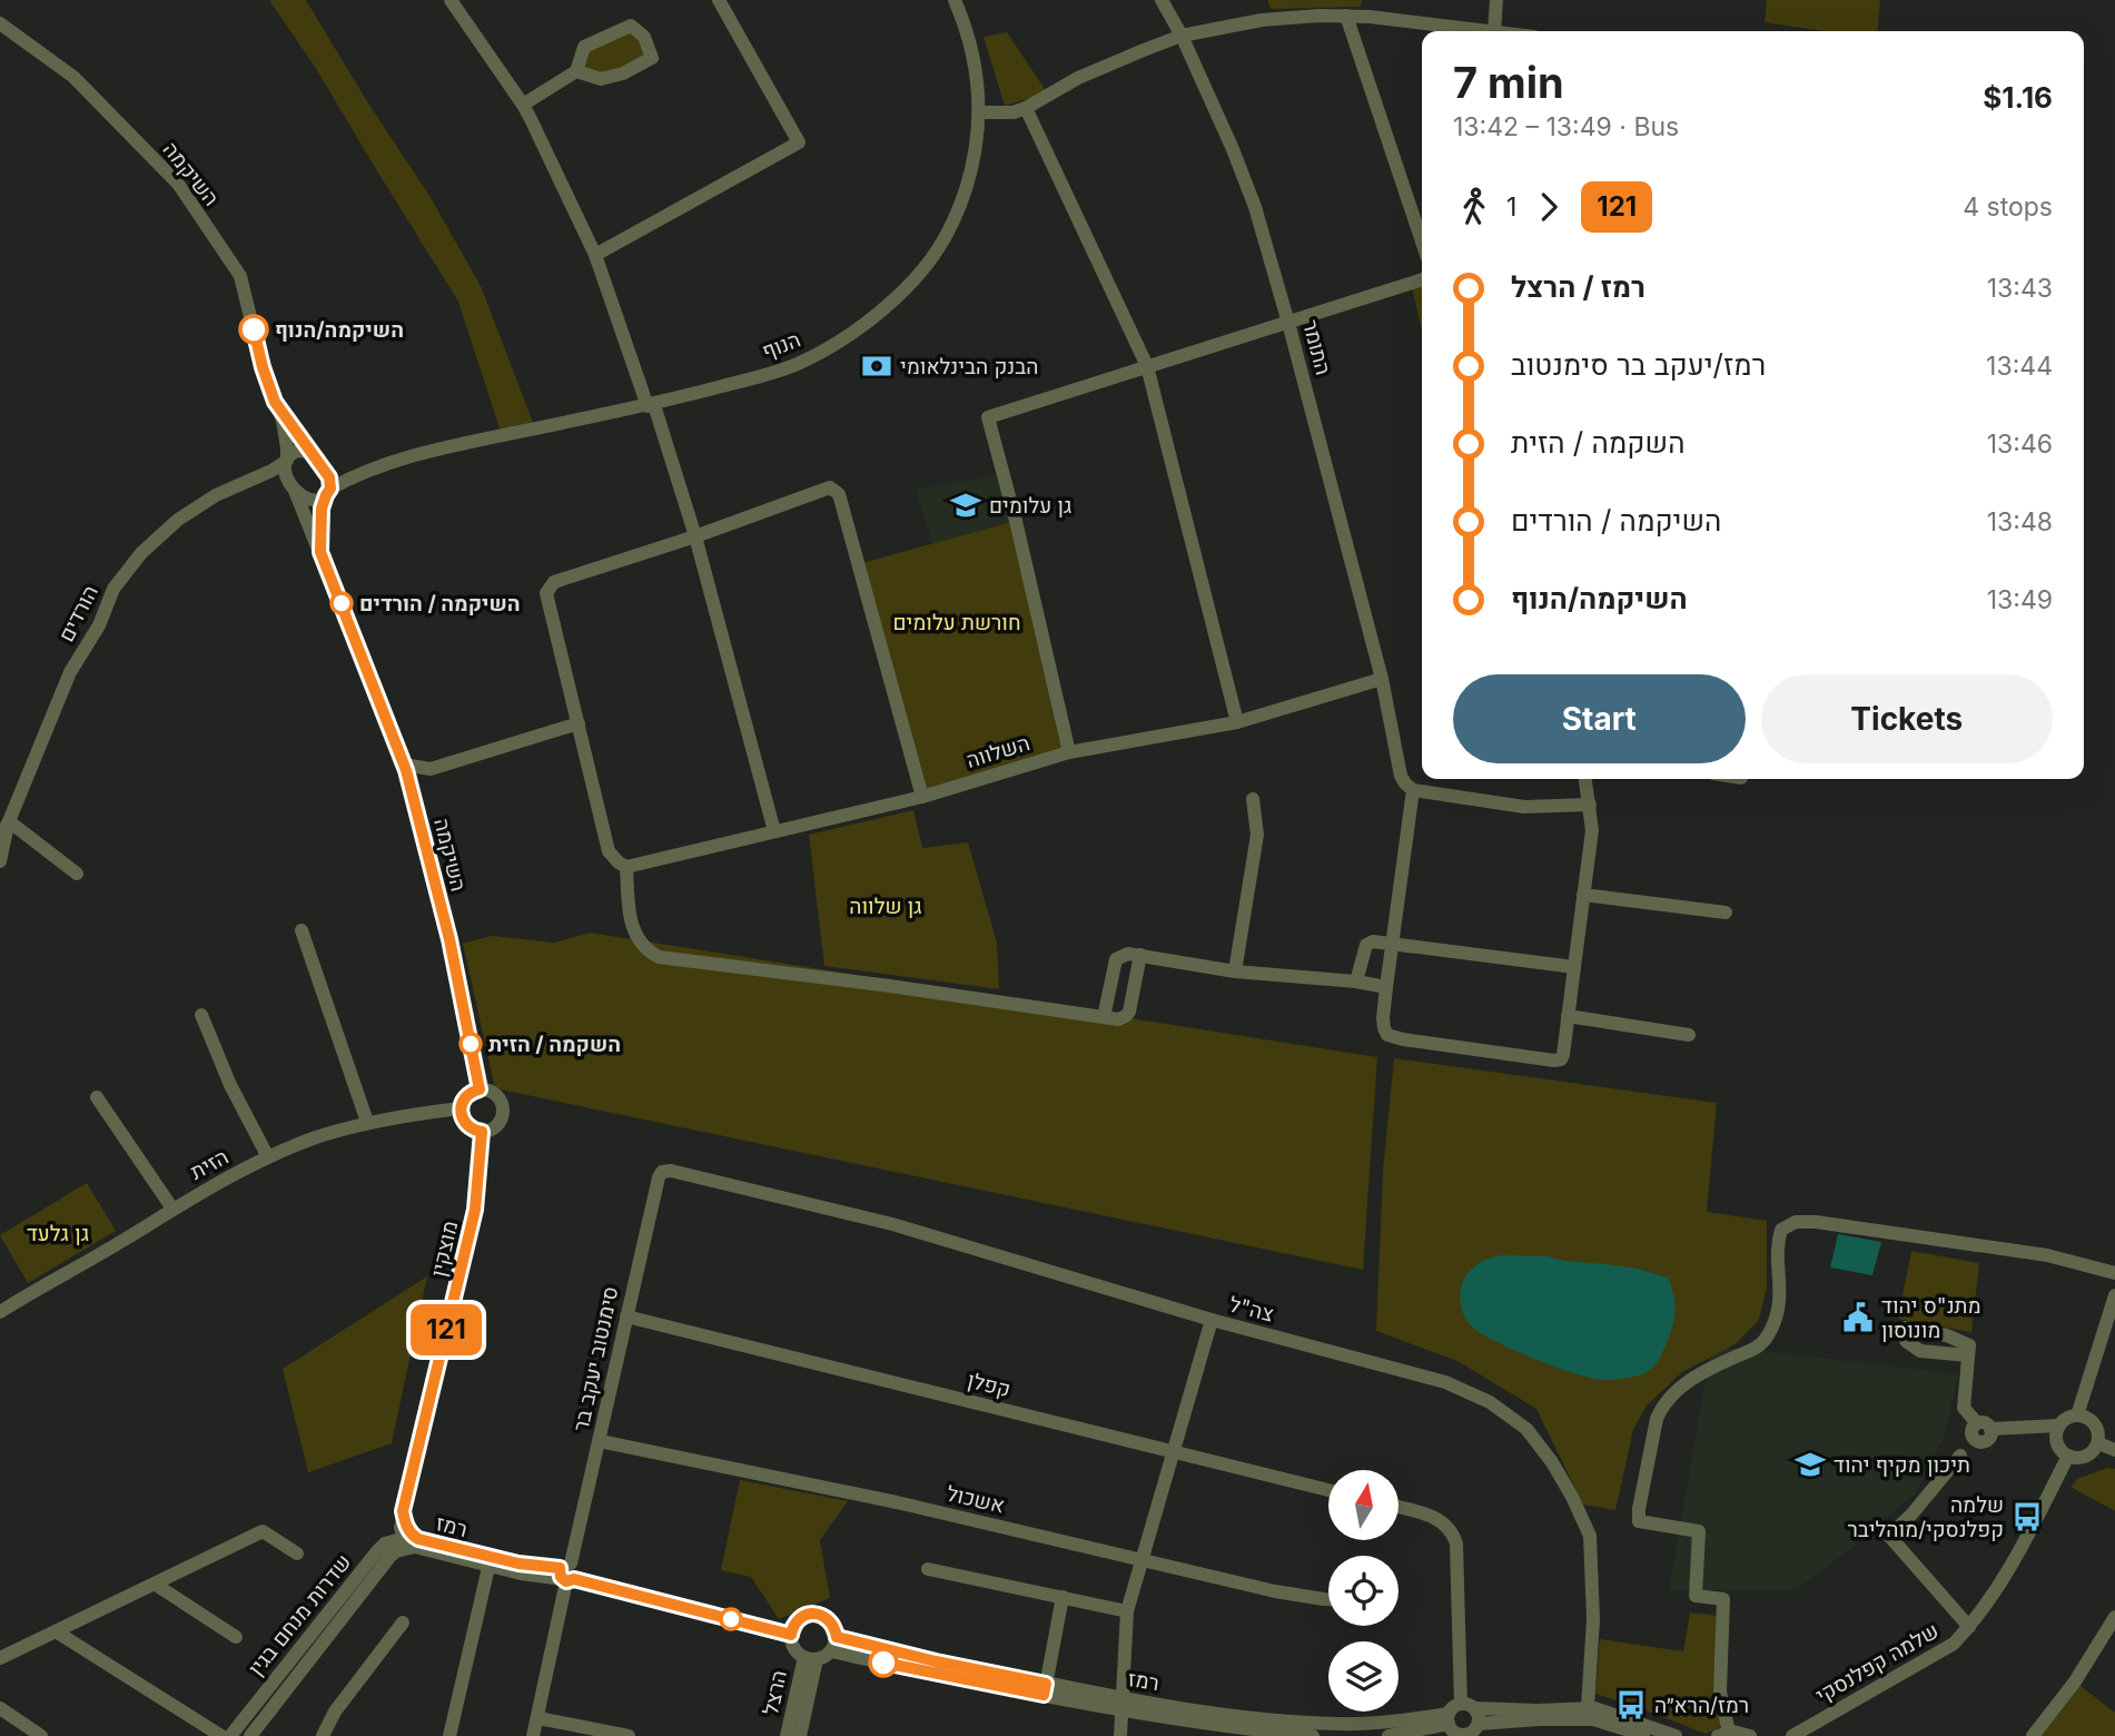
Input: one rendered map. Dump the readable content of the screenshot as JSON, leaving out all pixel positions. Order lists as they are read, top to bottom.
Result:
{
  "streets": {
    "street": [
      "השיקמה",
      "הנוף",
      "התומר",
      "הורדים",
      "השלווה",
      "הזית",
      "מוצקין",
      "צה\"ל",
      "סימנטוב יעקב בר",
      "קפלן",
      "אשכול",
      "רמז",
      "שדרות מנחם בגין",
      "שלמה קפלנסקי",
      "הרצל"
    ]
  },
  "crossings": [
    ["השיקמה", "הנוף"],
    ["השיקמה", "הורדים"],
    ["השיקמה", "הזית"],
    ["השיקמה", "מוצקין"],
    ["הנוף", "הורדים"],
    ["התומר", "השלווה"],
    ["הזית", "מוצקין"],
    ["מוצקין", "רמז"],
    ["צה\"ל", "סימנטוב יעקב בר"],
    ["סימנטוב יעקב בר", "קפלן"],
    ["סימנטוב יעקב בר", "אשכול"],
    ["סימנטוב יעקב בר", "רמז"],
    ["רמז", "שדרות מנחם בגין"],
    ["רמז", "הרצל"]
  ],
  "parks": ["חורשת עלומים", "גן שלווה", "גן גלעד"],
  "places": {
    "other": ["השיקמה/הנוף", "השיקמה / הורדים", "השקמה / הזית"],
    "bank": ["הבנק הבינלאומי"],
    "school or university": ["גן עלומים", "תיכון מקיף יהוד"],
    "public building": ["מתנ\"ס יהוד מונוסון"],
    "bus stop": ["שלמה קפלנסקי/מוהליבר", "רמז/הרא״ה"]
  },
  "lines": ["bus line 121"],
  "north": "top",
  "page": {
    "on_map": "121",
    "heading": ["7 min", "13:42 – 13:49 · Bus", "$1.16"],
    "legs": ["1", "121", "4 stops"],
    "list": [
      {
        "name": "רמז / הרצל",
        "value": "13:43"
      },
      {
        "name": "רמז/יעקב בר סימנטוב",
        "value": "13:44"
      },
      {
        "name": "השקמה / הזית",
        "value": "13:46"
      },
      {
        "name": "השיקמה / הורדים",
        "value": "13:48"
      },
      {
        "name": "השיקמה/הנוף",
        "value": "13:49"
      }
    ],
    "buttons": ["Start", "Tickets"]
  }
}
